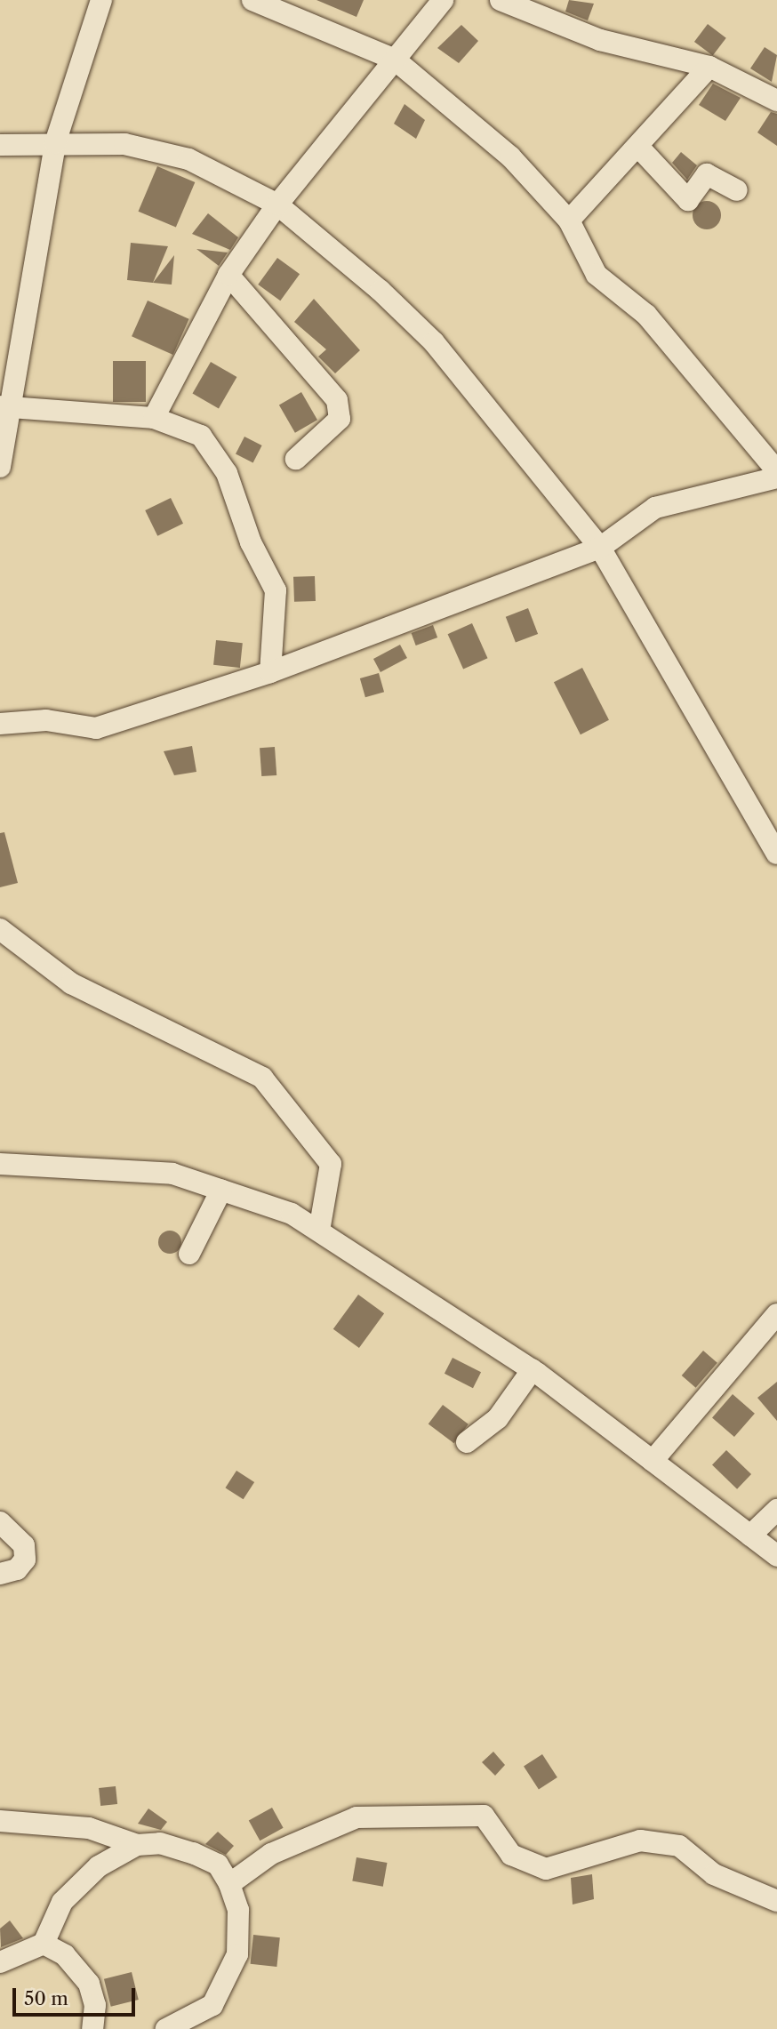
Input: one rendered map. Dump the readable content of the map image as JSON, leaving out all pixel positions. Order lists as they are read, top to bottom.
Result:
{
  "scale_bar": "50 m"
}
